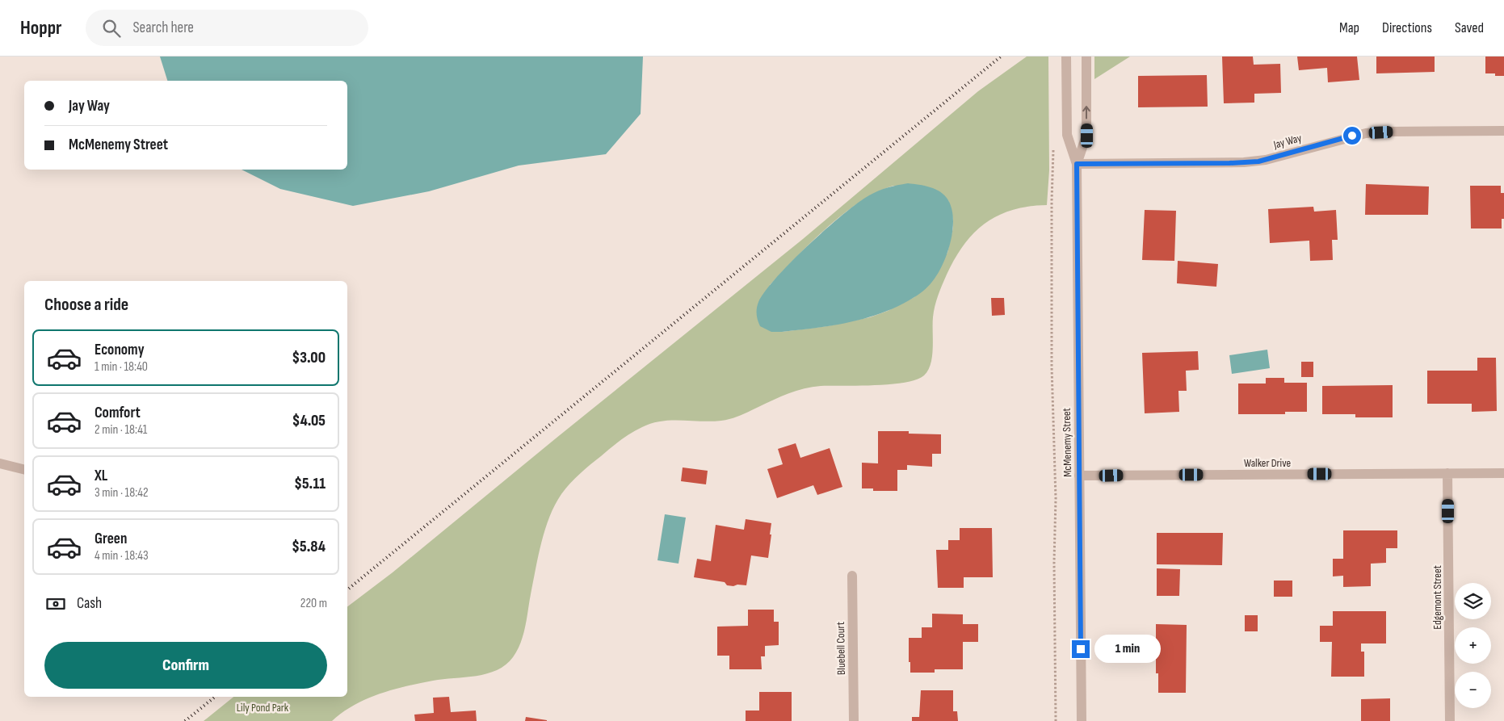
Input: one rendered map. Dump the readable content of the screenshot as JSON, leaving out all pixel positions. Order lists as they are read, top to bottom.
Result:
{
  "streets": {
    "street": [
      "Jay Way",
      "McMenemy Street",
      "Walker Drive",
      "Edgemont Street",
      "Bluebell Court"
    ]
  },
  "crossings": [
    ["Jay Way", "McMenemy Street"],
    ["McMenemy Street", "Walker Drive"],
    ["Walker Drive", "Edgemont Street"]
  ],
  "parks": ["Lily Pond Park"],
  "page": {
    "header": "Hoppr",
    "search": "Search here",
    "nav": ["Map", "Directions", "Saved"],
    "banner": ["Jay Way", "McMenemy Street"],
    "heading": "Choose a ride",
    "list": [
      {
        "name": "Economy",
        "note": "1 min · 18:40",
        "value": "$3.00"
      },
      {
        "name": "Comfort",
        "note": "2 min · 18:41",
        "value": "$4.05"
      },
      {
        "name": "XL",
        "note": "3 min · 18:42",
        "value": "$5.11"
      },
      {
        "name": "Green",
        "note": "4 min · 18:43",
        "value": "$5.84"
      }
    ],
    "pay": ["Cash", "220 m"],
    "map_buttons": ["+", "−"],
    "buttons": "Confirm",
    "bubble": "1 min"
  }
}
